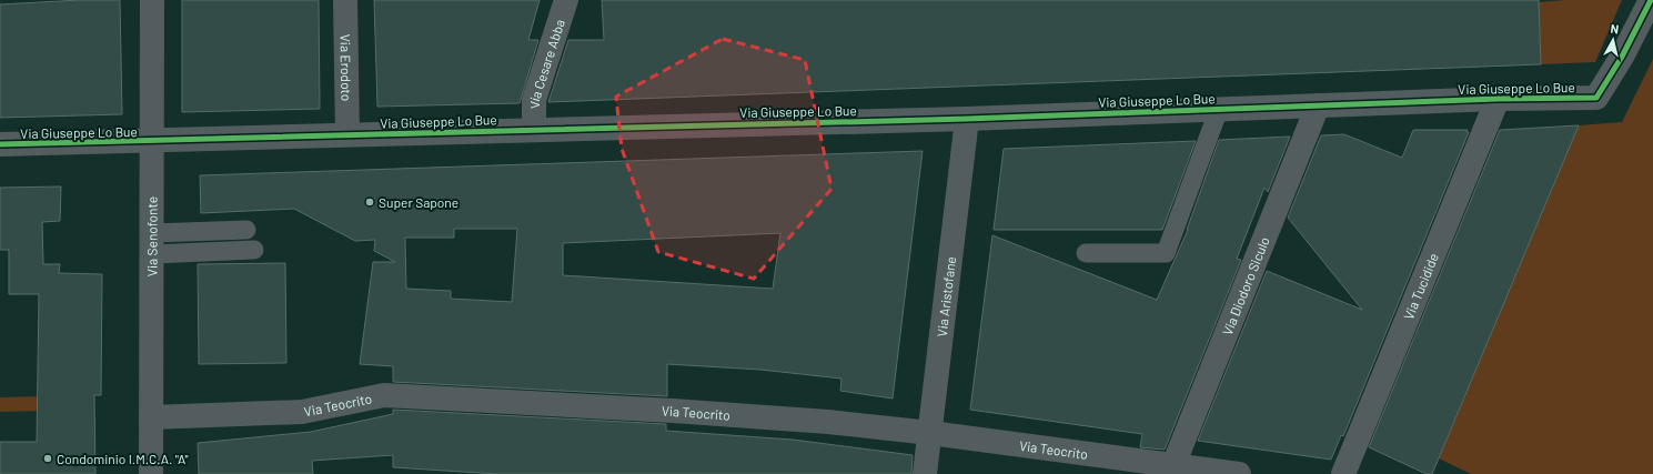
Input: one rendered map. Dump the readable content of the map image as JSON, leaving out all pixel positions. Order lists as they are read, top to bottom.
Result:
{
  "streets": {
    "street": [
      "Via Cesare Abba",
      "Via Erodoto",
      "Via Giuseppe Lo Bue",
      "Via Senofonte",
      "Via Diodoro Siculo",
      "Via Tucidide",
      "Via Aristofane",
      "Via Teocrito"
    ]
  },
  "crossings": [
    ["Via Cesare Abba", "Via Giuseppe Lo Bue"],
    ["Via Erodoto", "Via Giuseppe Lo Bue"],
    ["Via Giuseppe Lo Bue", "Via Senofonte"],
    ["Via Giuseppe Lo Bue", "Via Diodoro Siculo"],
    ["Via Giuseppe Lo Bue", "Via Tucidide"],
    ["Via Giuseppe Lo Bue", "Via Aristofane"],
    ["Via Senofonte", "Via Teocrito"],
    ["Via Diodoro Siculo", "Via Teocrito"],
    ["Via Aristofane", "Via Teocrito"]
  ],
  "places": ["Super Sapone", "Condominio I.M.C.A. \"A\""],
  "north": "top"
}
